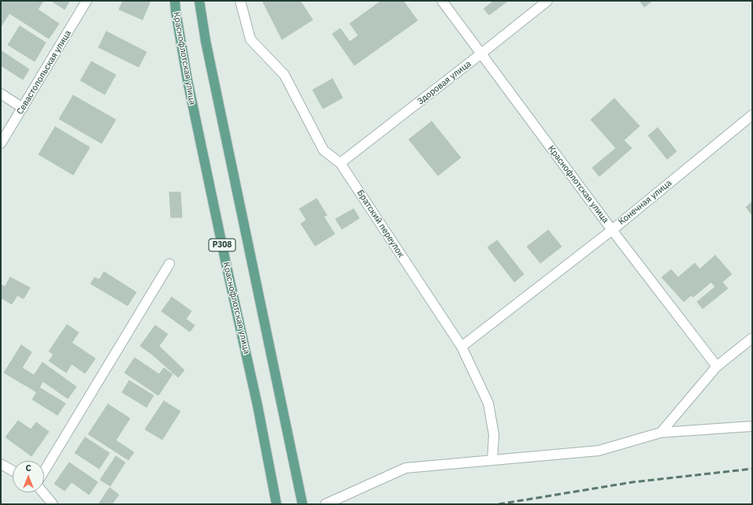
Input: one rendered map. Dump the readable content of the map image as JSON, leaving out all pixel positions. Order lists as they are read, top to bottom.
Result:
{
  "streets": {
    "main road": ["Краснофлотская улица", "P308"],
    "street": [
      "Севастопольская улица",
      "Здоровая улица",
      "Конечная улица",
      "Братский переулок"
    ]
  },
  "crossings": [
    ["Краснофлотская улица", "Здоровая улица"],
    ["Краснофлотская улица", "Конечная улица"],
    ["Здоровая улица", "Братский переулок"],
    ["Конечная улица", "Братский переулок"]
  ],
  "north": "top"
}
